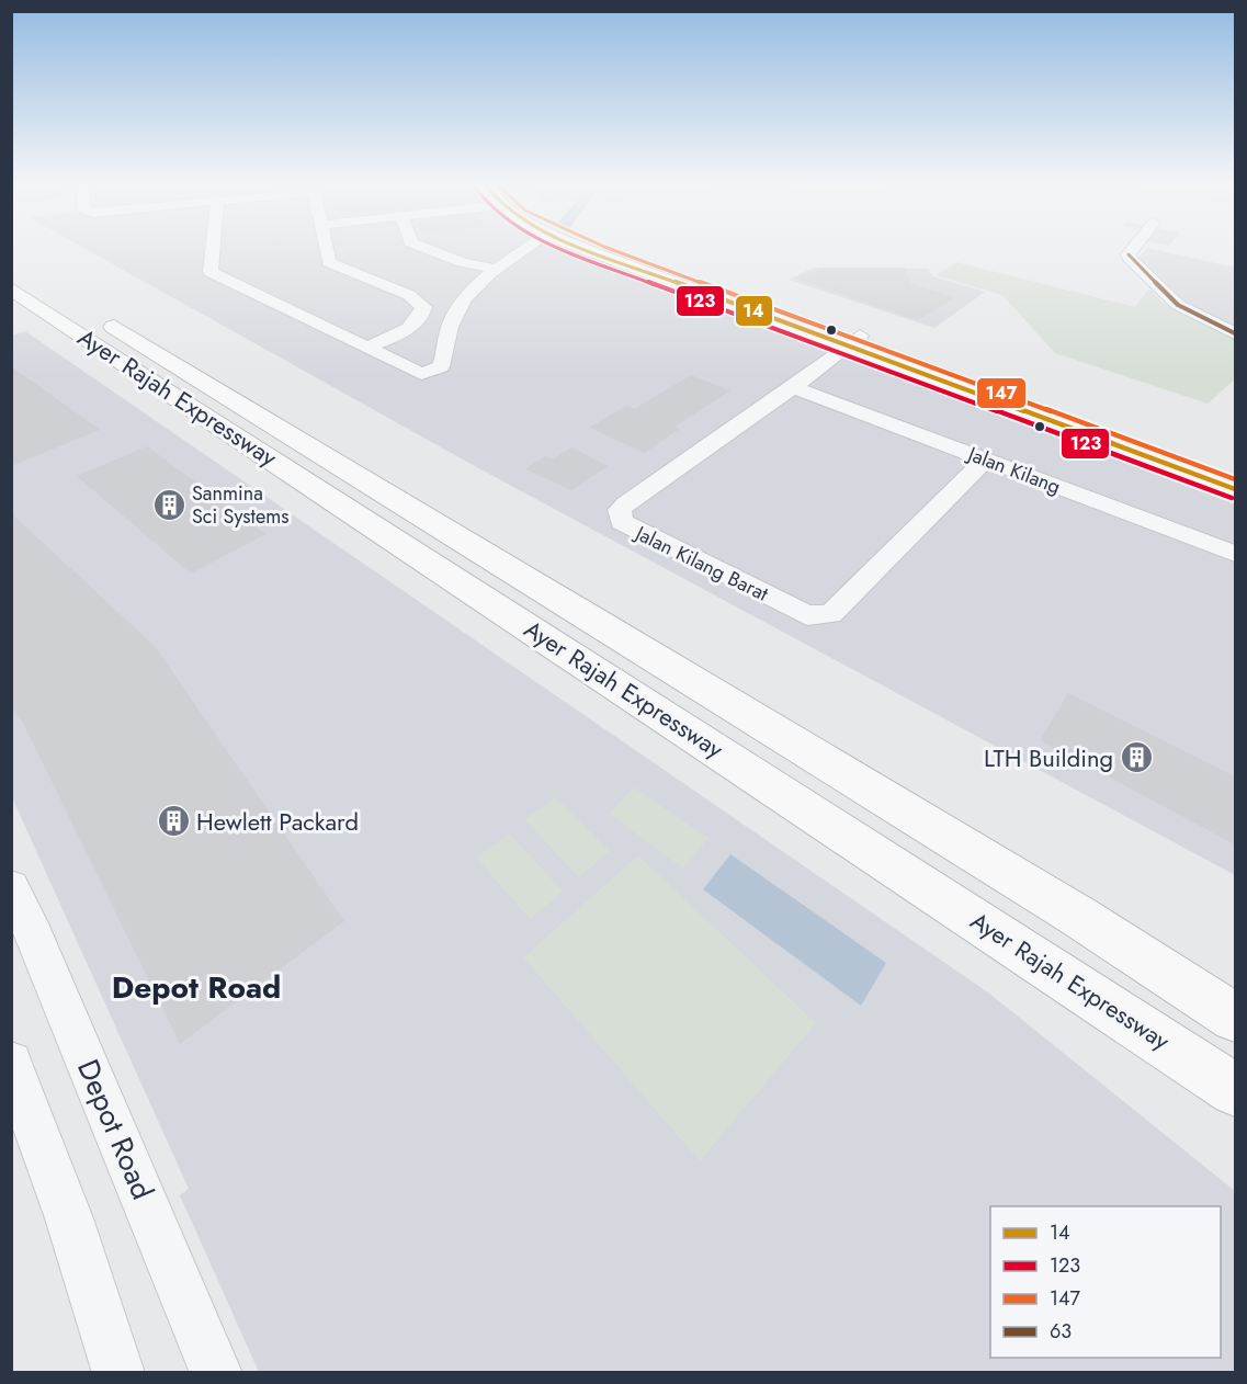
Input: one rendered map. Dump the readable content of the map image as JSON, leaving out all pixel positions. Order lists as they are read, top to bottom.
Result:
{
  "streets": {
    "main road": ["Ayer Rajah Expressway"],
    "street": ["Jalan Kilang", "Jalan Kilang Barat", "Depot Road"]
  },
  "crossings": [
    ["Jalan Kilang", "Jalan Kilang Barat"]
  ],
  "districts": ["Depot Road"],
  "places": {
    "building": ["Sanmina Sci Systems", "LTH Building", "Hewlett Packard"]
  },
  "lines": [
    "transit line 14",
    "transit line 123",
    "transit line 147",
    "transit line 63"
  ],
  "legend": [
    "14",
    "123",
    "147",
    "63"
  ]
}
